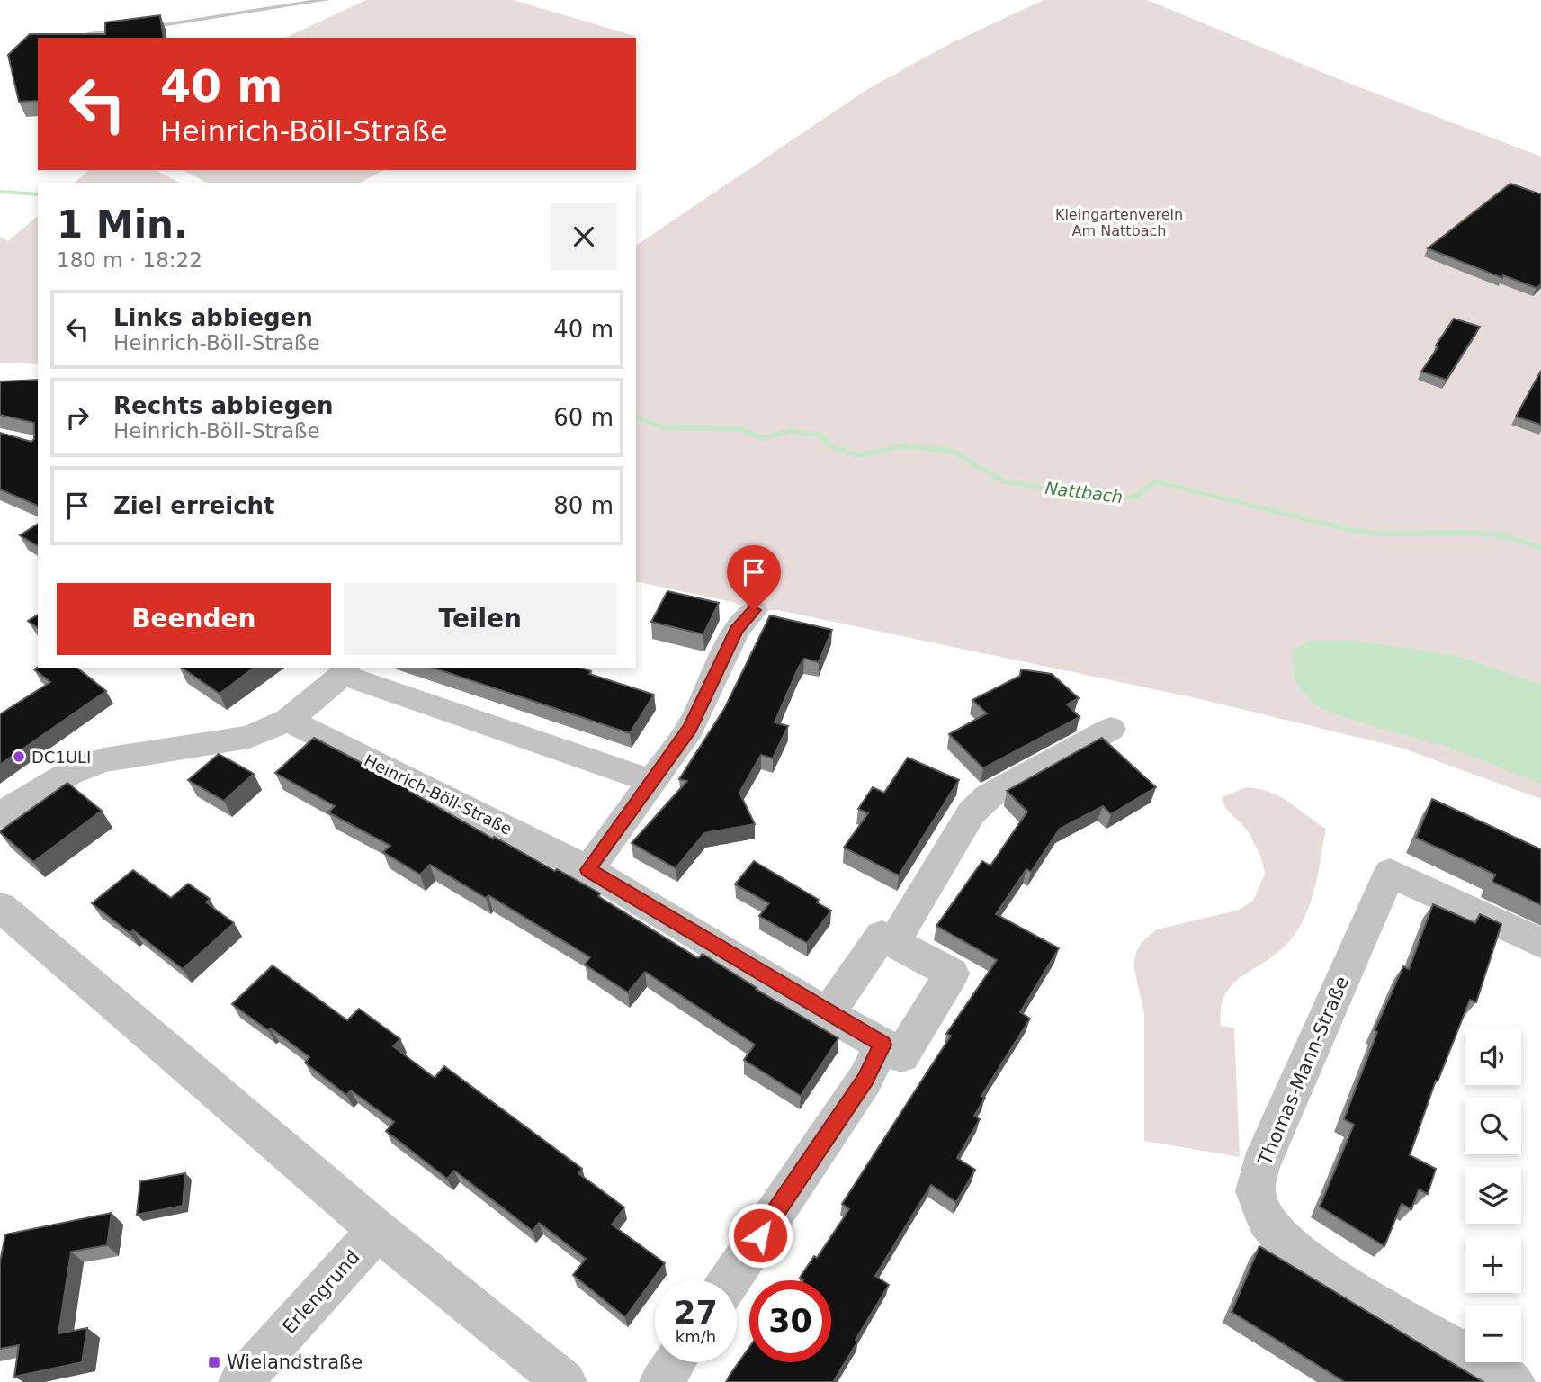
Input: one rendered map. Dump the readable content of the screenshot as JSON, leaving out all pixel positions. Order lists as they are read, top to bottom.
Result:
{
  "streets": {
    "street": ["Heinrich-Böll-Straße", "Thomas-Mann-Straße", "Erlengrund"]
  },
  "water": ["Nattbach"],
  "parks": ["Kleingartenverein Am Nattbach"],
  "places": {
    "other": ["DC1ULI"],
    "transit": ["Wielandstraße"]
  },
  "page": {
    "turn": ["40 m", "Heinrich-Böll-Straße"],
    "heading": ["1 Min.", "180 m · 18:22"],
    "list": [
      {
        "name": "Links abbiegen",
        "note": "Heinrich-Böll-Straße",
        "value": "40 m"
      },
      {
        "name": "Rechts abbiegen",
        "note": "Heinrich-Böll-Straße",
        "value": "60 m"
      },
      {
        "name": "Ziel erreicht",
        "value": "80 m"
      }
    ],
    "buttons": ["Beenden", "Teilen"],
    "map_buttons": ["+", "−"],
    "speed": "27 km/h",
    "limit": "30"
  }
}
